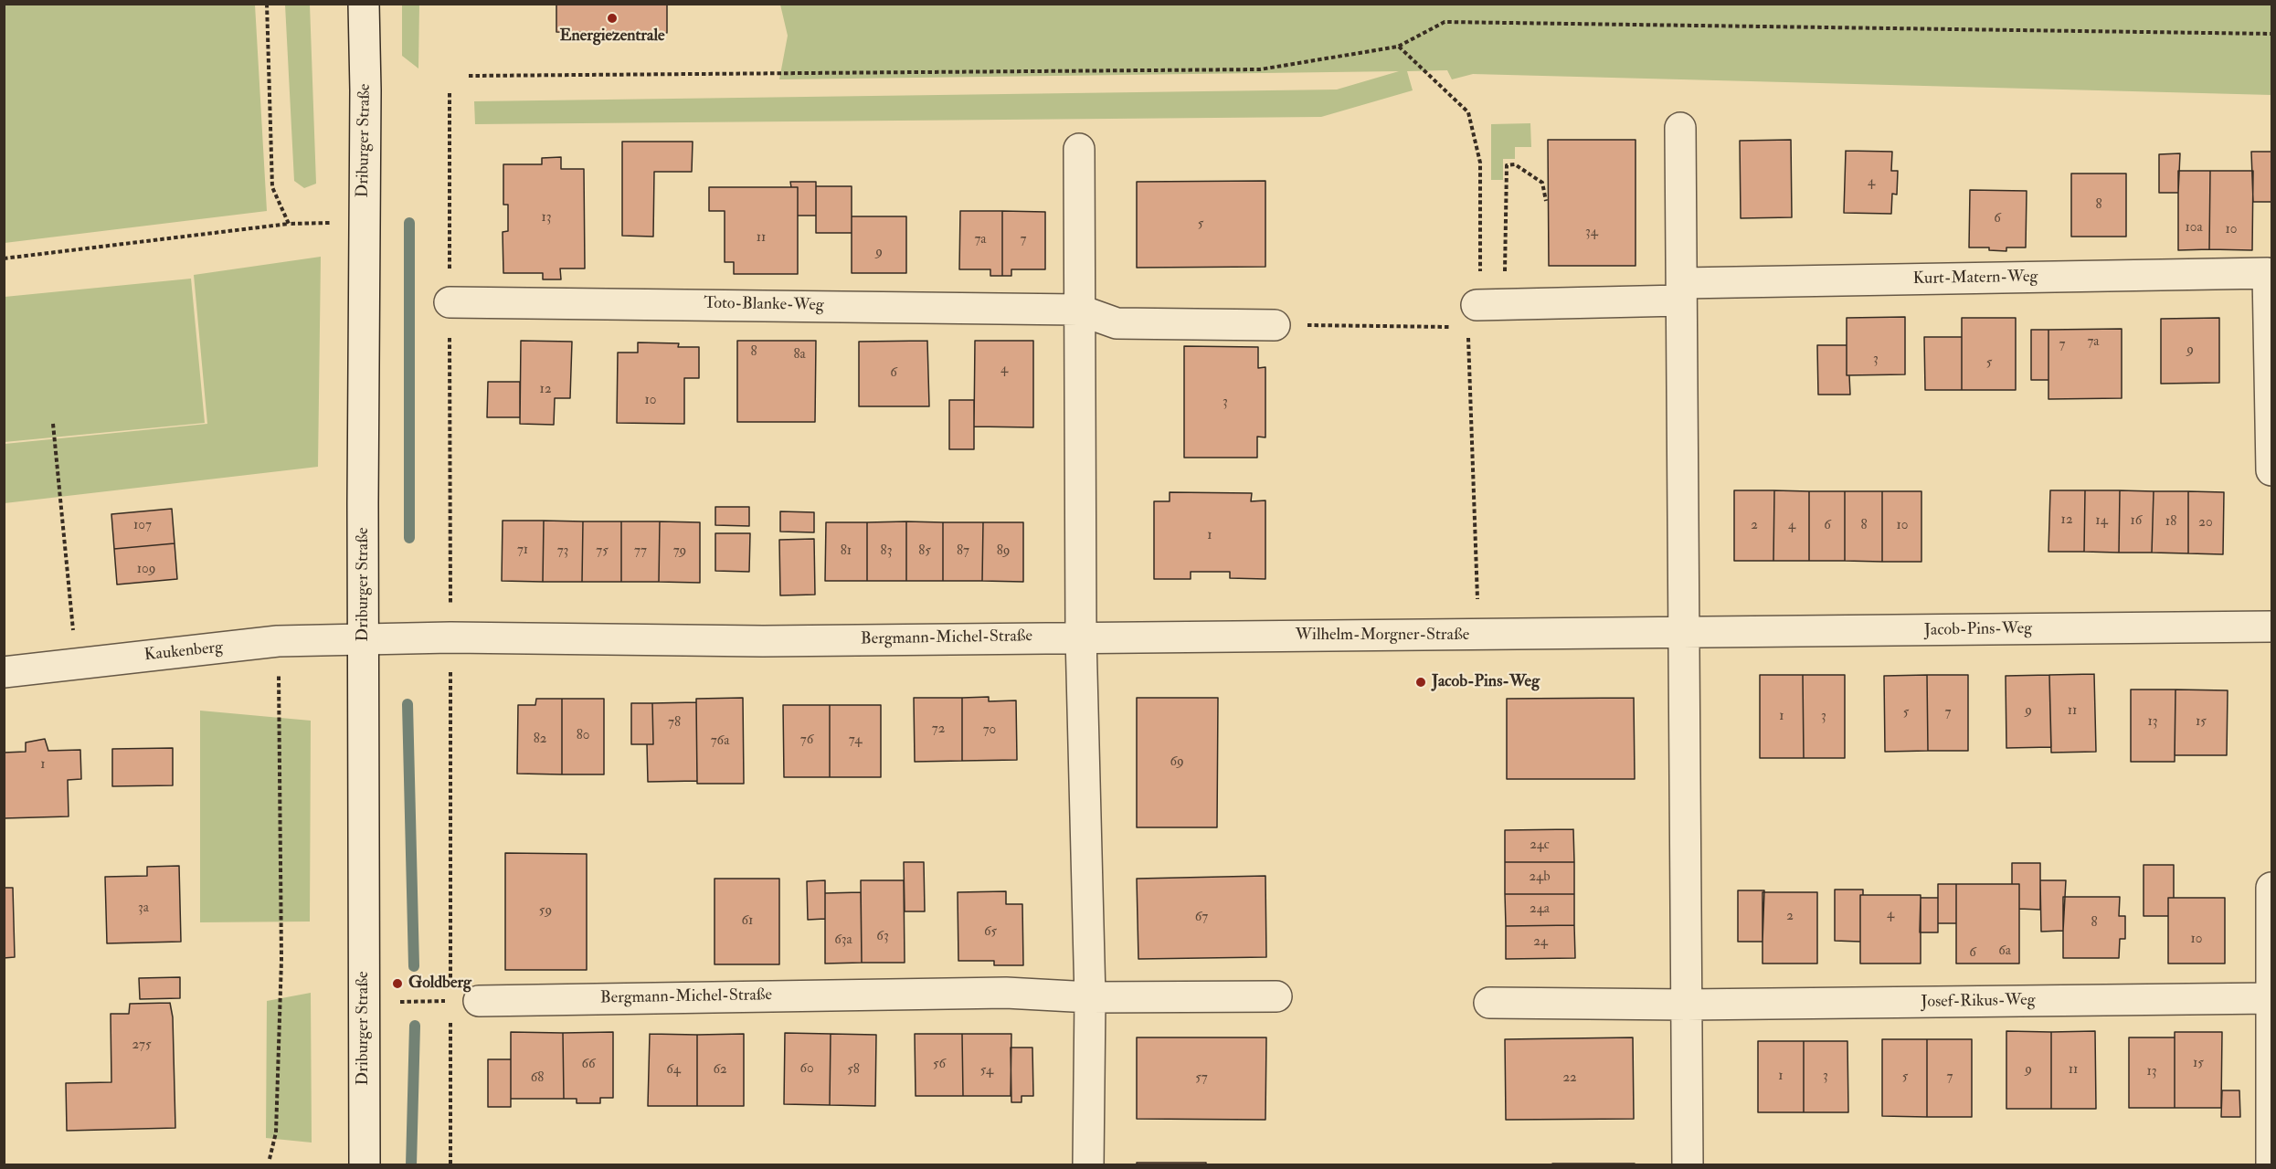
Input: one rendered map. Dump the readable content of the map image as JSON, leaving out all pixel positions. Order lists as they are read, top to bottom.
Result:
{
  "streets": {
    "street": [
      "Driburger Straße",
      "Kurt-Matern-Weg",
      "Toto-Blanke-Weg",
      "Jacob-Pins-Weg",
      "Wilhelm-Morgner-Straße",
      "Bergmann-Michel-Straße",
      "Kaukenberg",
      "Josef-Rikus-Weg"
    ]
  },
  "crossings": [
    ["Driburger Straße", "Bergmann-Michel-Straße"],
    ["Driburger Straße", "Kaukenberg"],
    ["Jacob-Pins-Weg", "Wilhelm-Morgner-Straße"],
    ["Wilhelm-Morgner-Straße", "Bergmann-Michel-Straße"],
    ["Bergmann-Michel-Straße", "Kaukenberg"]
  ],
  "places": ["Energiezentrale", "Jacob-Pins-Weg", "Goldberg"],
  "house_numbers": [
    "4",
    "8",
    "13",
    "6",
    "5",
    "10a",
    "10",
    "34",
    "11",
    "7a",
    "7",
    "9",
    "7a",
    "7",
    "9",
    "8",
    "8a",
    "3",
    "5",
    "4",
    "6",
    "12",
    "10",
    "3",
    "12",
    "14",
    "16",
    "18",
    "20",
    "107",
    "2",
    "4",
    "6",
    "8",
    "10",
    "1",
    "71",
    "73",
    "75",
    "77",
    "79",
    "81",
    "83",
    "85",
    "87",
    "89",
    "109",
    "9",
    "11",
    "5",
    "7",
    "1",
    "3",
    "13",
    "15",
    "78",
    "72",
    "70",
    "80",
    "82",
    "76",
    "74",
    "76a",
    "69",
    "1",
    "24c",
    "24b",
    "3a",
    "24a",
    "59",
    "4",
    "2",
    "67",
    "61",
    "8",
    "65",
    "63",
    "10",
    "63a",
    "24",
    "6a",
    "6",
    "275",
    "15",
    "66",
    "56",
    "60",
    "64",
    "62",
    "58",
    "9",
    "11",
    "54",
    "13",
    "1",
    "3",
    "5",
    "7",
    "68",
    "57",
    "22"
  ]
}
